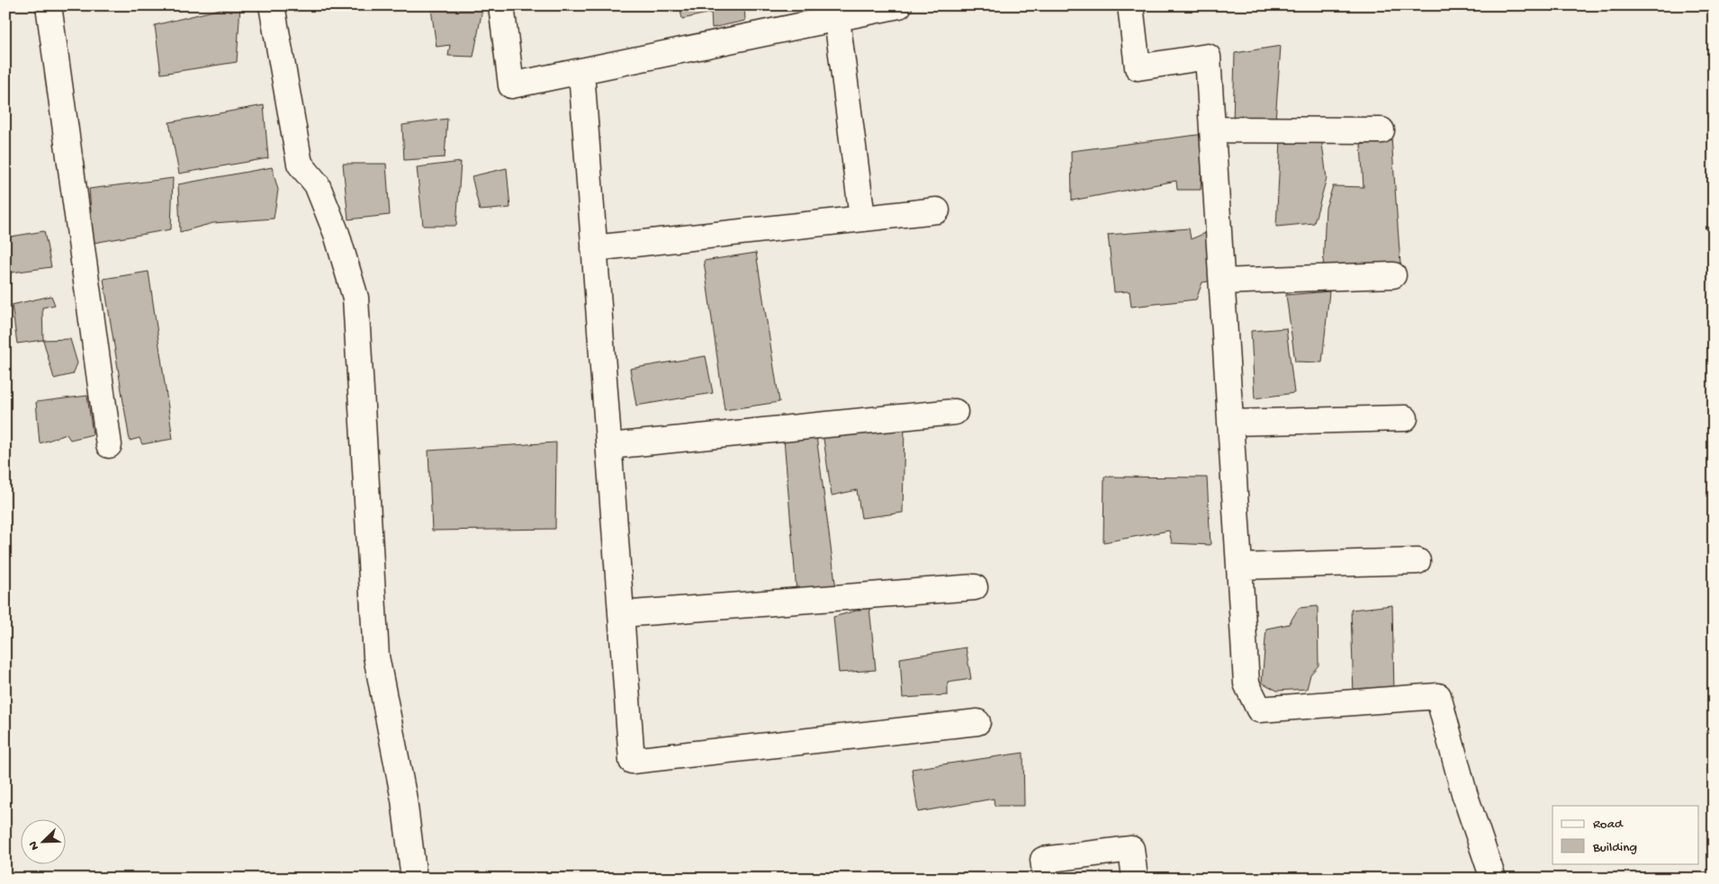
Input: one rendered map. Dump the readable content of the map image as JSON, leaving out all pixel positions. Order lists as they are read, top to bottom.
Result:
{
  "legend": ["Road", "Building"],
  "north": "bottom left"
}
